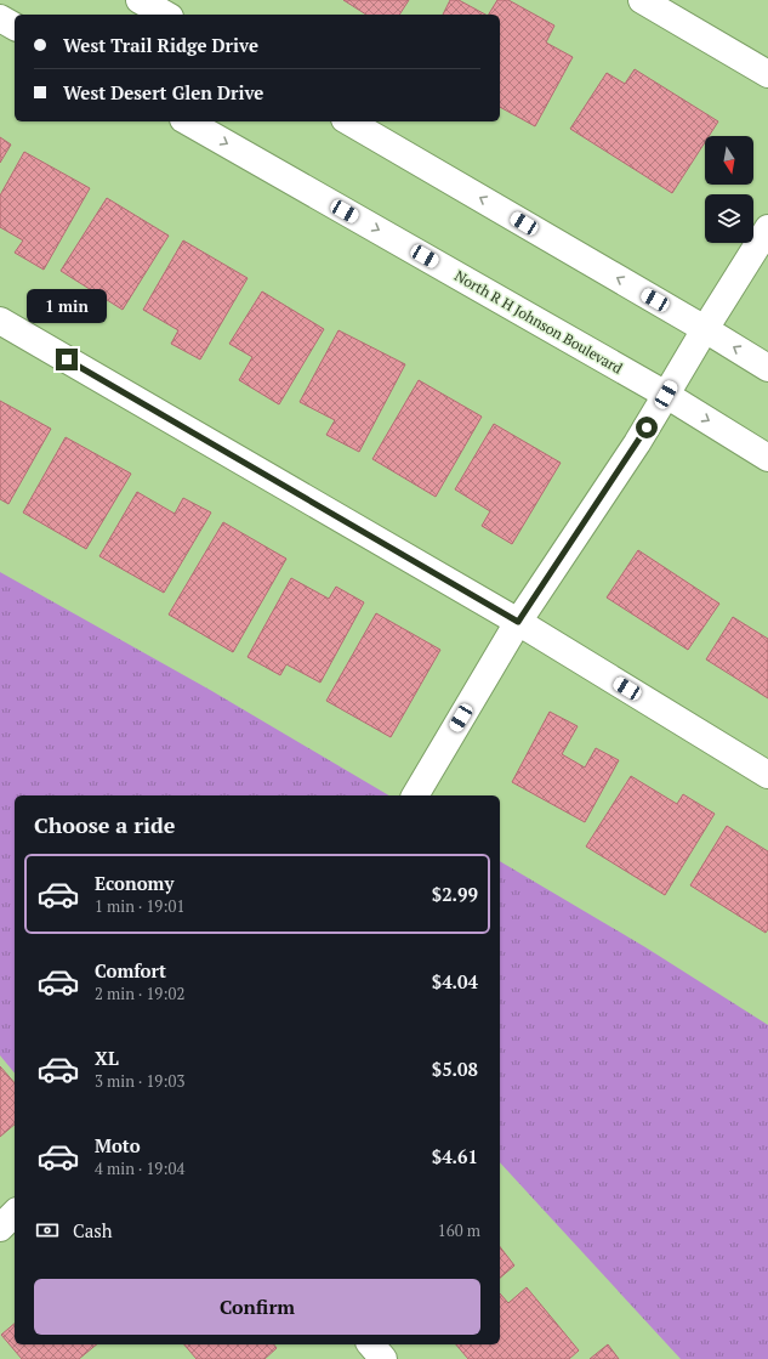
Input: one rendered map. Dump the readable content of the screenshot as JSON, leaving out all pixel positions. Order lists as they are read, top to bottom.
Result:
{
  "streets": {
    "street": ["North R H Johnson Boulevard"]
  },
  "north": "bottom",
  "page": {
    "banner": ["West Trail Ridge Drive", "West Desert Glen Drive"],
    "bubble": "1 min",
    "heading": "Choose a ride",
    "list": [
      {
        "name": "Economy",
        "note": "1 min · 19:01",
        "value": "$2.99"
      },
      {
        "name": "Comfort",
        "note": "2 min · 19:02",
        "value": "$4.04"
      },
      {
        "name": "XL",
        "note": "3 min · 19:03",
        "value": "$5.08"
      },
      {
        "name": "Moto",
        "note": "4 min · 19:04",
        "value": "$4.61"
      }
    ],
    "pay": ["Cash", "160 m"],
    "buttons": "Confirm"
  }
}
